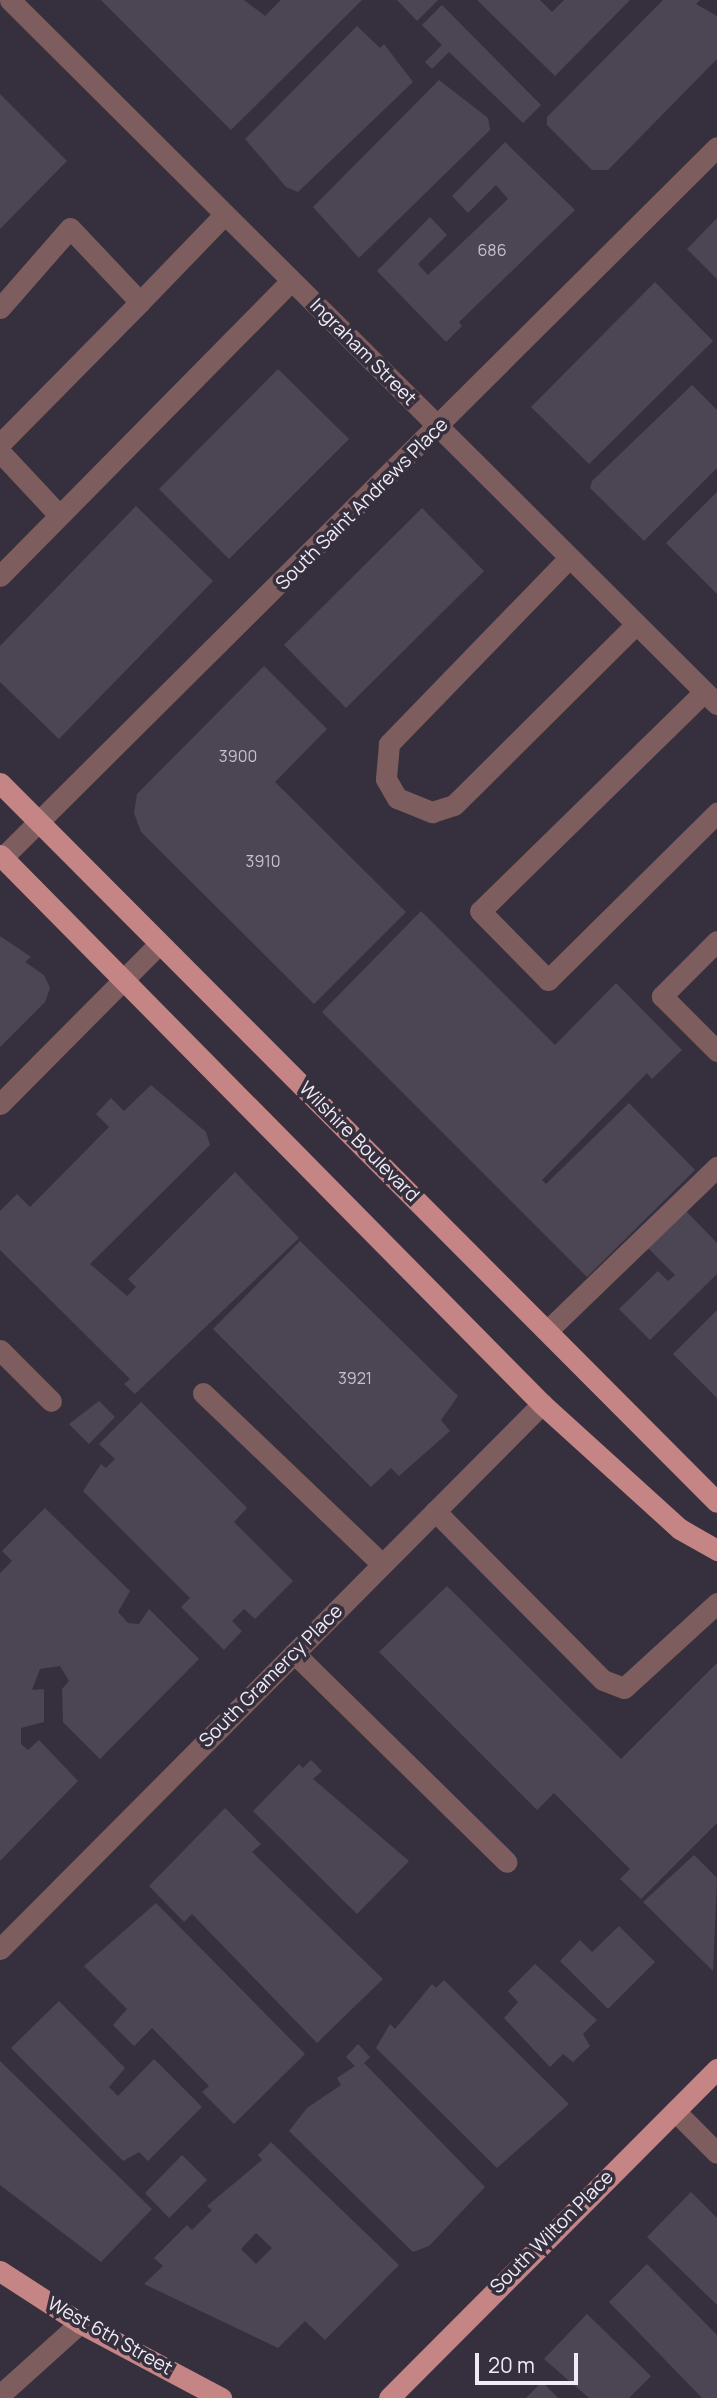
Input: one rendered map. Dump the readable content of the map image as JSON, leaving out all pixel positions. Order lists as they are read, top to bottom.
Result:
{
  "streets": {
    "main road": ["Wilshire Boulevard", "South Wilton Place", "West 6th Street"],
    "street": ["Ingraham Street", "South Saint Andrews Place", "South Gramercy Place"]
  },
  "crossings": [
    ["Ingraham Street", "South Saint Andrews Place"],
    ["South Saint Andrews Place", "Wilshire Boulevard"]
  ],
  "house_numbers": [
    "686",
    "3900",
    "3910",
    "3921"
  ],
  "scale_bar": "20 m"
}
